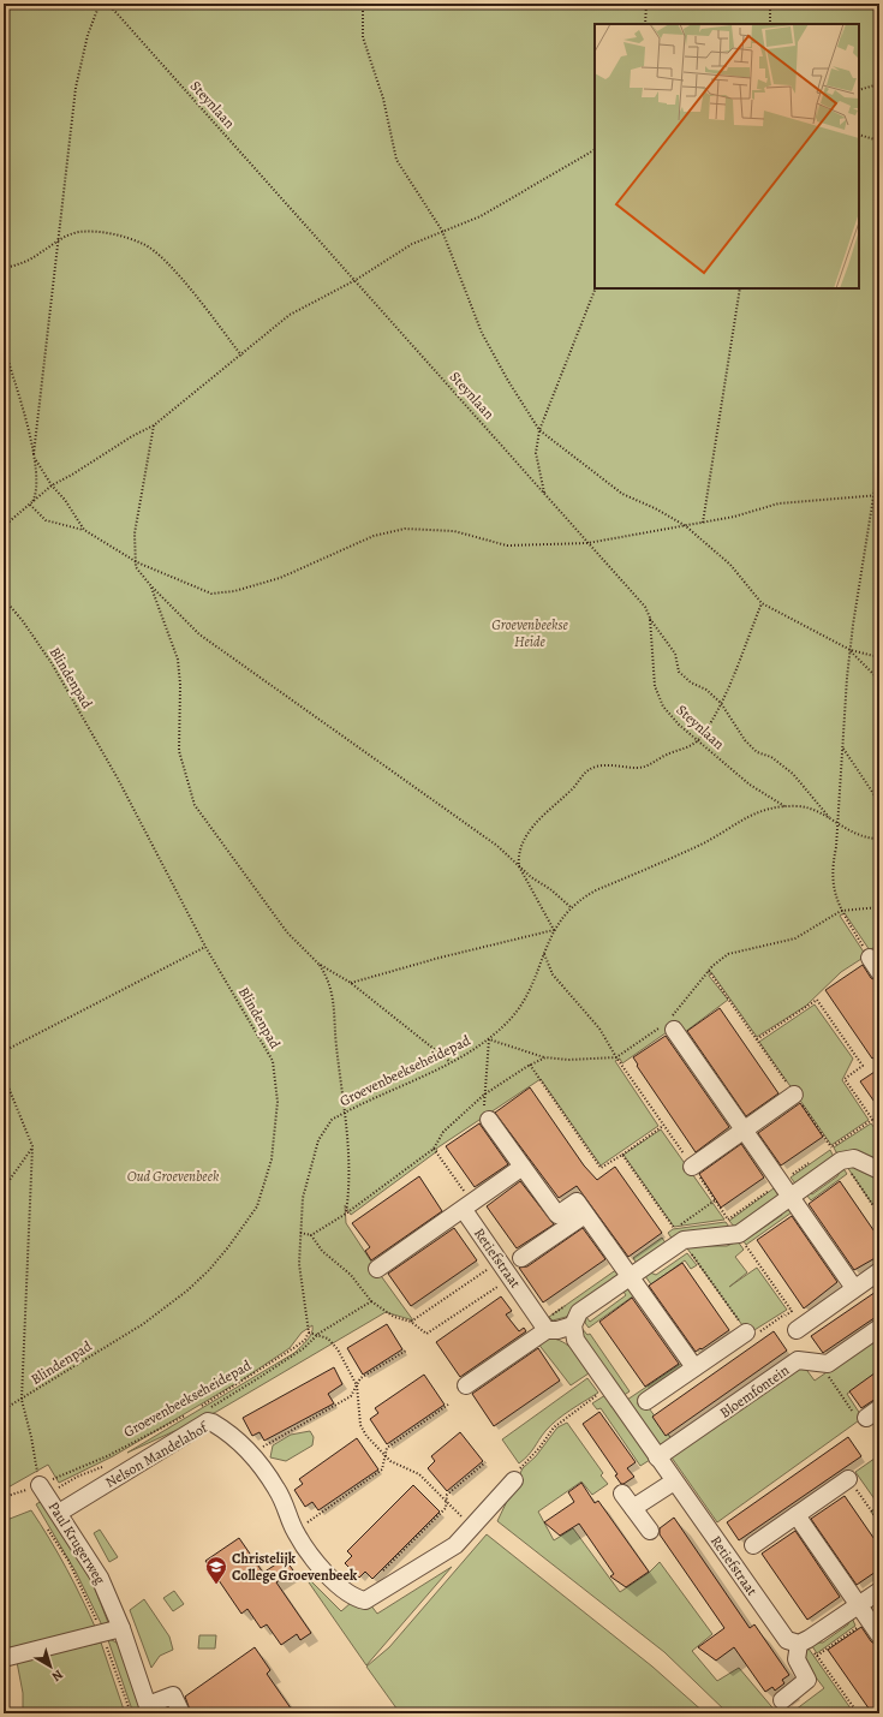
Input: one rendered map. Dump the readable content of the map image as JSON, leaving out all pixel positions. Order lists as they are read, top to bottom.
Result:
{
  "streets": {
    "street": [
      "Retiefstraat",
      "Bloemfontein",
      "Nelson Mandelahof",
      "Paul Krugerweg"
    ],
    "path": ["Steynlaan", "Blindenpad", "Groevenbeekseheidepad"]
  },
  "crossings": [
    ["Steynlaan", "Groevenbeekseheidepad"],
    ["Groevenbeekseheidepad", "Paul Krugerweg"],
    ["Retiefstraat", "Bloemfontein"],
    ["Nelson Mandelahof", "Paul Krugerweg"]
  ],
  "parks": ["Groevenbeekse Heide", "Oud Groevenbeek"],
  "places": {
    "school or university": ["Christelijk College Groevenbeek"]
  },
  "north": "bottom right"
}
